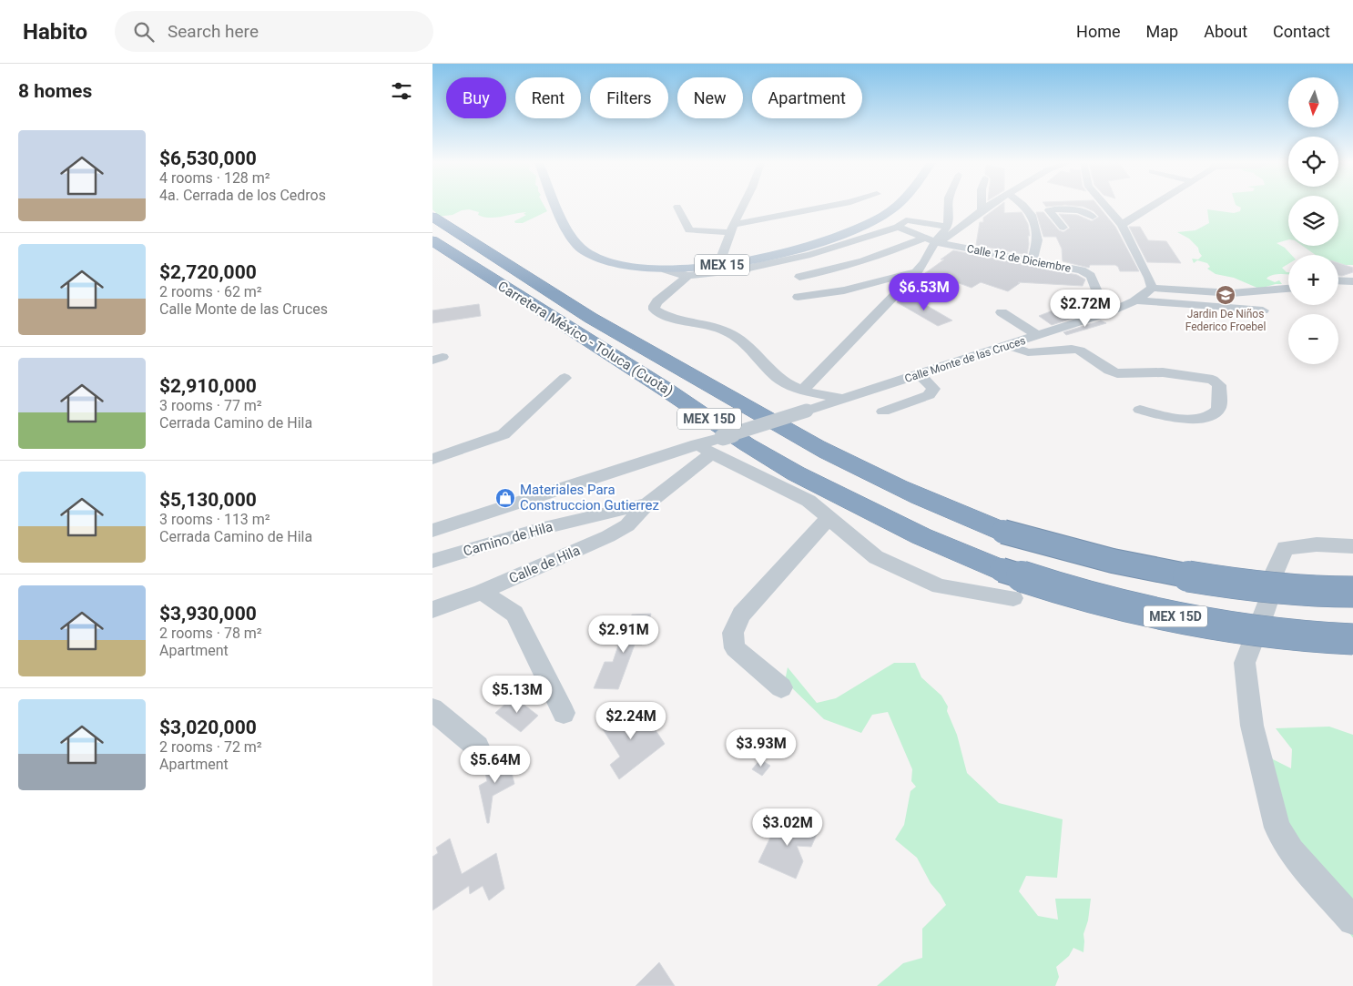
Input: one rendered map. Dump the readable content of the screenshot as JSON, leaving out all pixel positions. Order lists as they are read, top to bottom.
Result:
{
  "streets": {
    "highway": ["Carretera México - Toluca (Cuota)", "MEX 15D"],
    "main road": ["MEX 15"],
    "street": [
      "Calle 12 de Diciembre",
      "Calle Monte de las Cruces",
      "Camino de Hila",
      "Calle de Hila"
    ]
  },
  "crossings": [
    ["Calle 12 de Diciembre", "Calle Monte de las Cruces"],
    ["Calle Monte de las Cruces", "Camino de Hila"],
    ["Camino de Hila", "Calle de Hila"]
  ],
  "places": {
    "school or university": ["Jardin De Niños Federico Froebel"],
    "shop": ["Materiales Para Construccion Gutierrez"]
  },
  "north": "bottom",
  "page": {
    "header": "Habito",
    "search": "Search here",
    "nav": [
      "Home",
      "Map",
      "About",
      "Contact"
    ],
    "heading": "8 homes",
    "map_buttons": ["+", "−"],
    "chip": [
      "Buy",
      "Rent",
      "Filters",
      "New",
      "Apartment"
    ],
    "list": [
      {
        "name": "$6,530,000",
        "note": "4 rooms · 128 m² · 4a. Cerrada de los Cedros"
      },
      {
        "name": "$2,720,000",
        "note": "2 rooms · 62 m² · Calle Monte de las Cruces"
      },
      {
        "name": "$2,910,000",
        "note": "3 rooms · 77 m² · Cerrada Camino de Hila"
      },
      {
        "name": "$5,130,000",
        "note": "3 rooms · 113 m² · Cerrada Camino de Hila"
      },
      {
        "name": "$3,930,000",
        "note": "2 rooms · 78 m² · Apartment"
      },
      {
        "name": "$3,020,000",
        "note": "2 rooms · 72 m² · Apartment"
      }
    ],
    "price": [
      "$6.53M",
      "$2.72M",
      "$2.91M",
      "$5.13M",
      "$2.24M",
      "$3.93M",
      "$5.64M",
      "$3.02M"
    ]
  }
}
